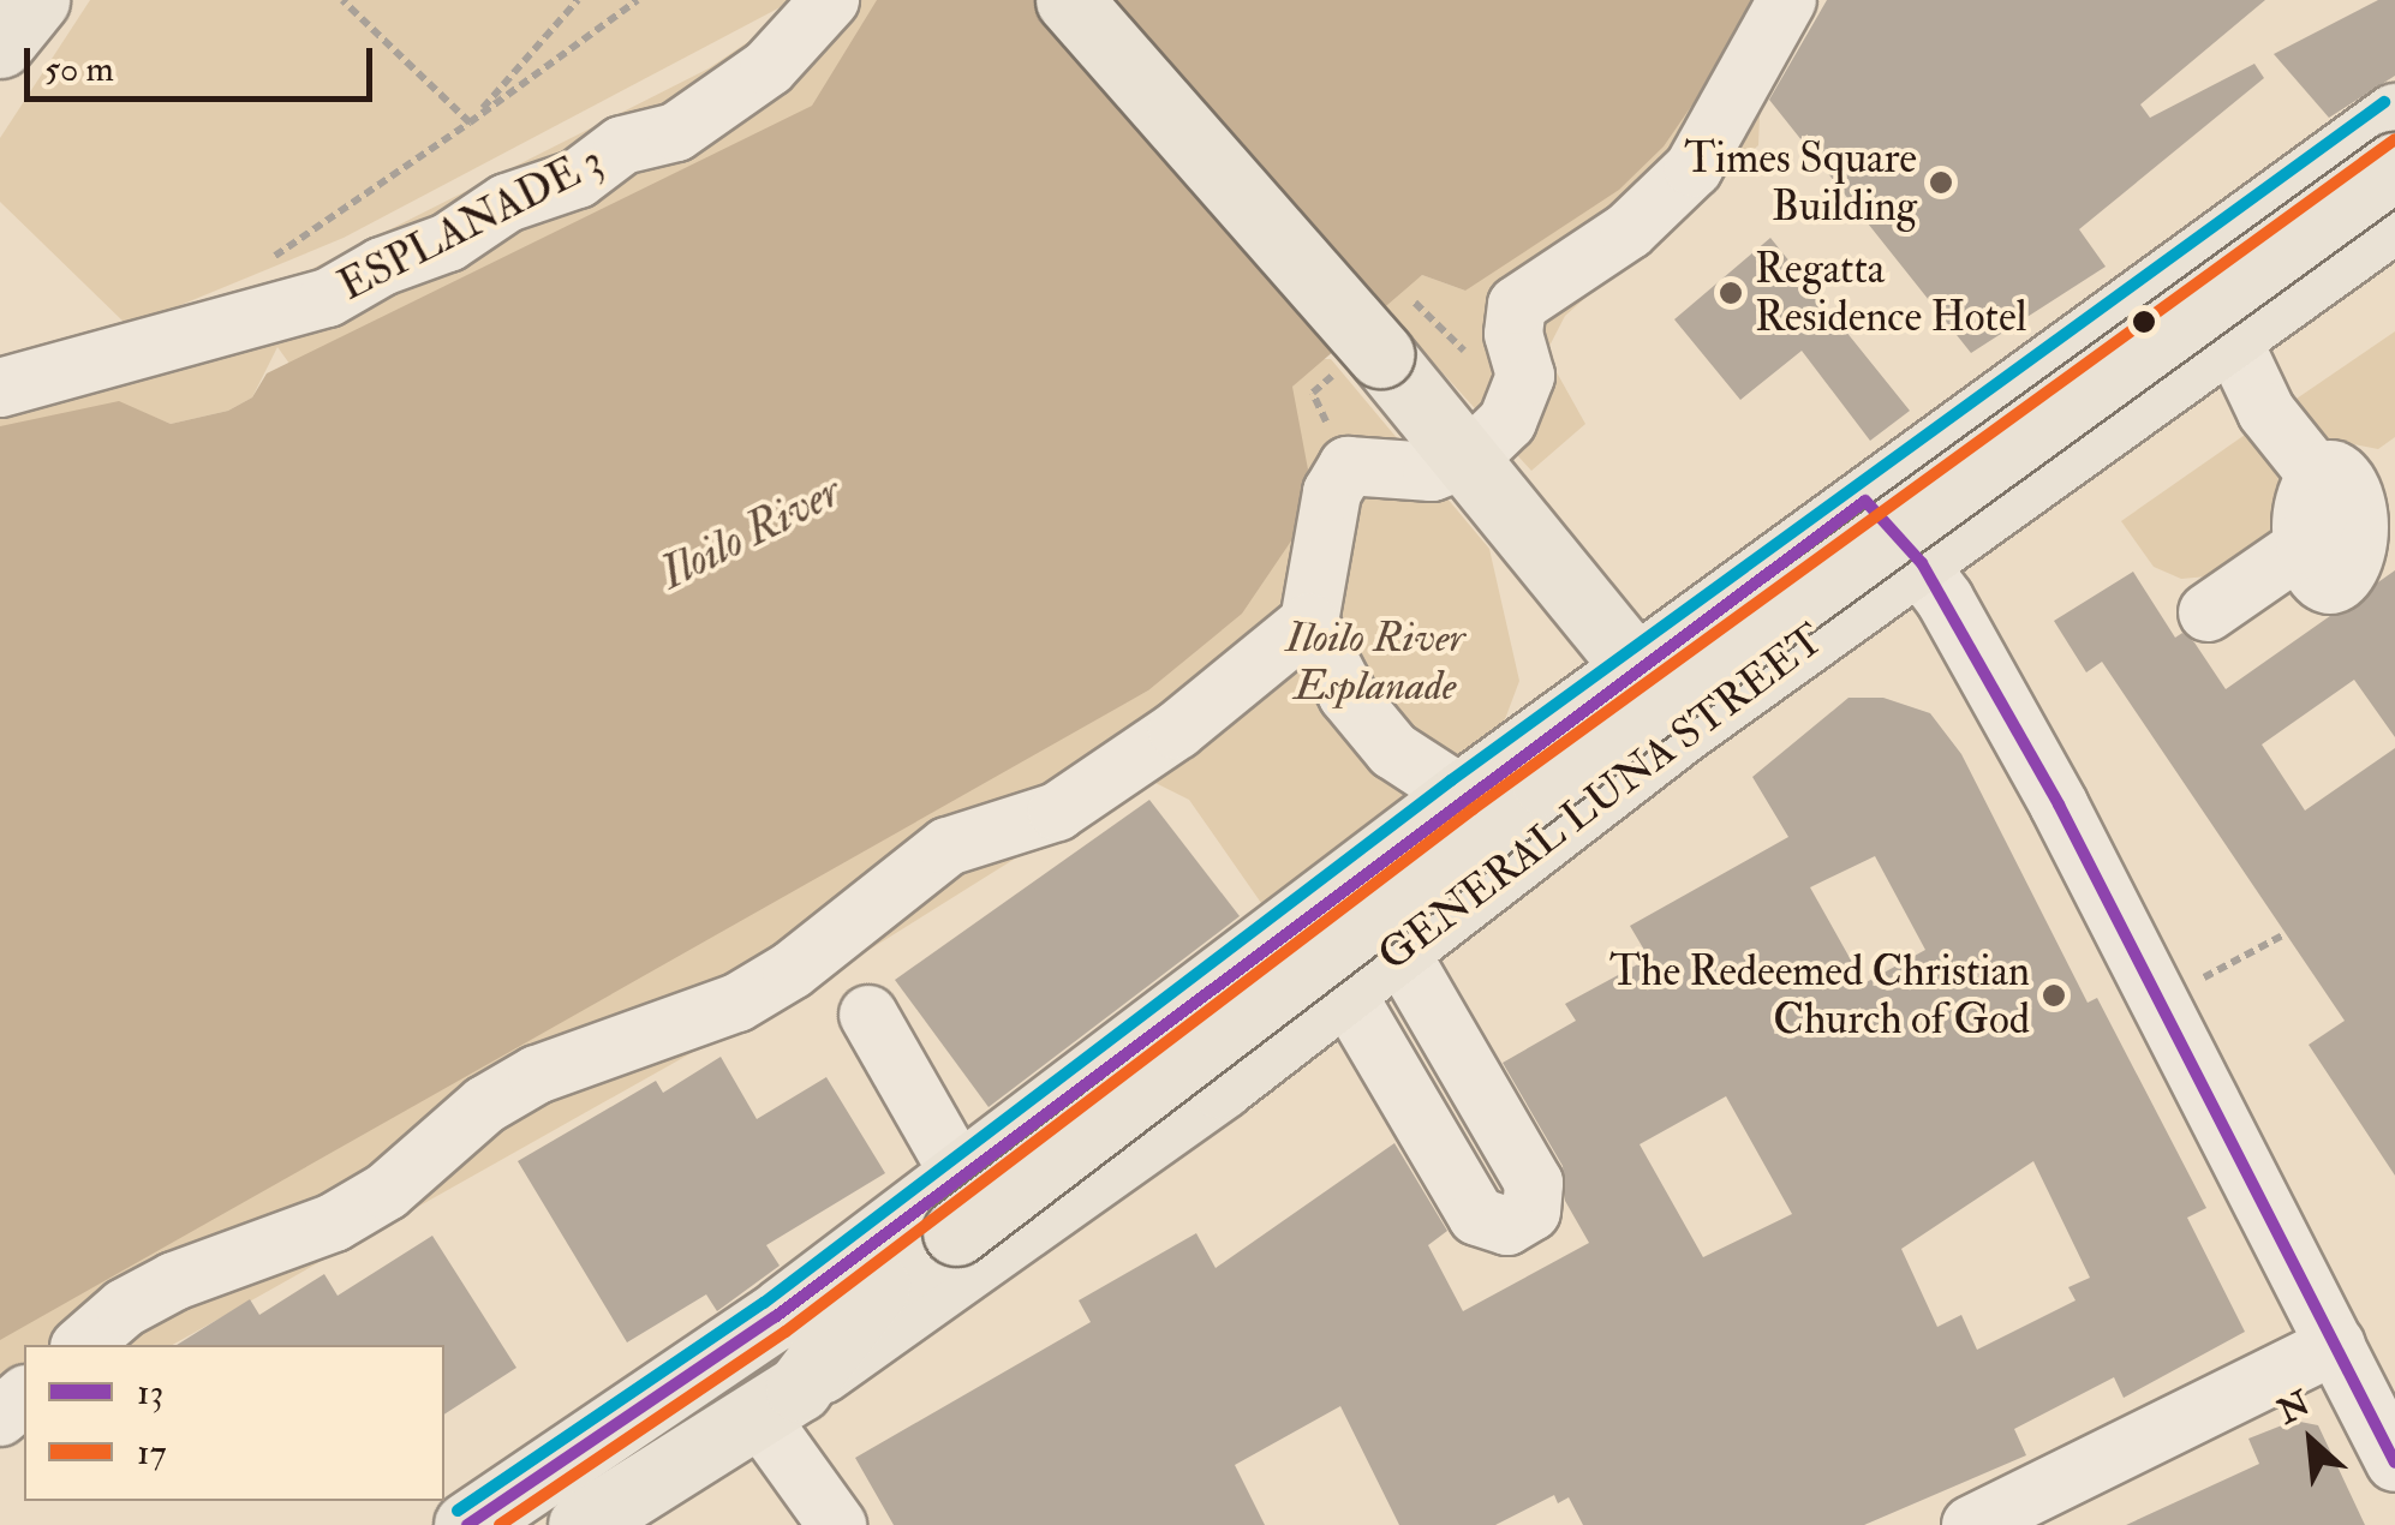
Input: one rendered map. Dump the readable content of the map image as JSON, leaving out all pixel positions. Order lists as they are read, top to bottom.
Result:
{
  "streets": {
    "main road": ["GENERAL LUNA STREET"],
    "street": ["ESPLANADE 3"]
  },
  "water": ["Iloilo River"],
  "parks": ["Iloilo River Esplanade"],
  "places": ["Times Square Building", "Regatta Residence Hotel", "The Redeemed Christian Church of God"],
  "lines": ["transit line 17", "transit line 13"],
  "legend": ["13", "17"],
  "scale_bar": "50 m",
  "north": "top left"
}
